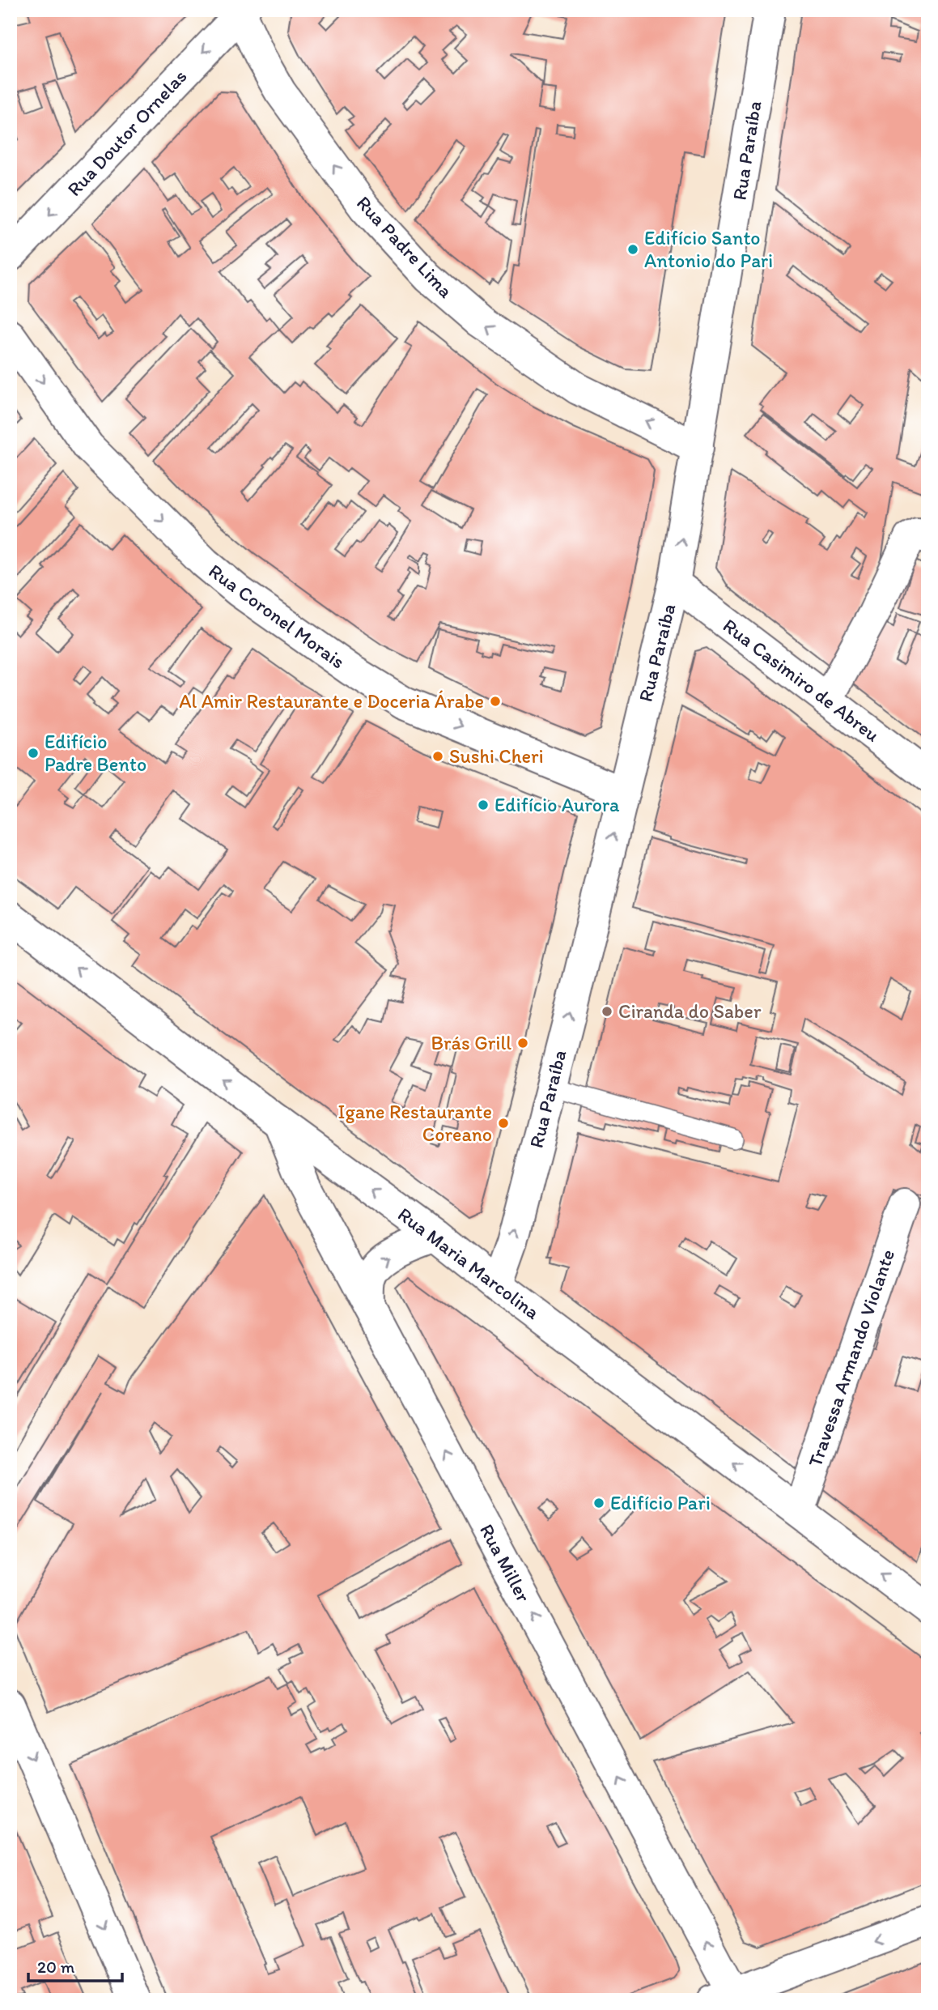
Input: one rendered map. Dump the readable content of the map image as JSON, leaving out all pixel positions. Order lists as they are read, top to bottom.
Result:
{
  "streets": {
    "main road": [
      "Rua Doutor Ornelas",
      "Rua Paraíba",
      "Rua Padre Lima",
      "Rua Coronel Morais",
      "Rua Casimiro de Abreu",
      "Rua Maria Marcolina",
      "Travessa Armando Violante",
      "Rua Miller"
    ]
  },
  "crossings": [
    ["Rua Doutor Ornelas", "Rua Padre Lima"],
    ["Rua Paraíba", "Rua Padre Lima"],
    ["Rua Paraíba", "Rua Coronel Morais"],
    ["Rua Paraíba", "Rua Casimiro de Abreu"],
    ["Rua Paraíba", "Rua Maria Marcolina"],
    ["Rua Maria Marcolina", "Travessa Armando Violante"],
    ["Rua Maria Marcolina", "Rua Miller"]
  ],
  "one_way": [
    "Rua Doutor Ornelas",
    "Rua Paraíba",
    "Rua Padre Lima",
    "Rua Coronel Morais",
    "Rua Maria Marcolina",
    "Rua Miller"
  ],
  "places": [
    "Edifício Santo Antonio do Pari",
    "Al Amir Restaurante e Doceria Árabe",
    "Edifício Padre Bento",
    "Sushi Cheri",
    "Edifício Aurora",
    "Ciranda do Saber",
    "Brás Grill",
    "Igane Restaurante Coreano",
    "Edifício Pari"
  ],
  "scale_bar": "20 m"
}
